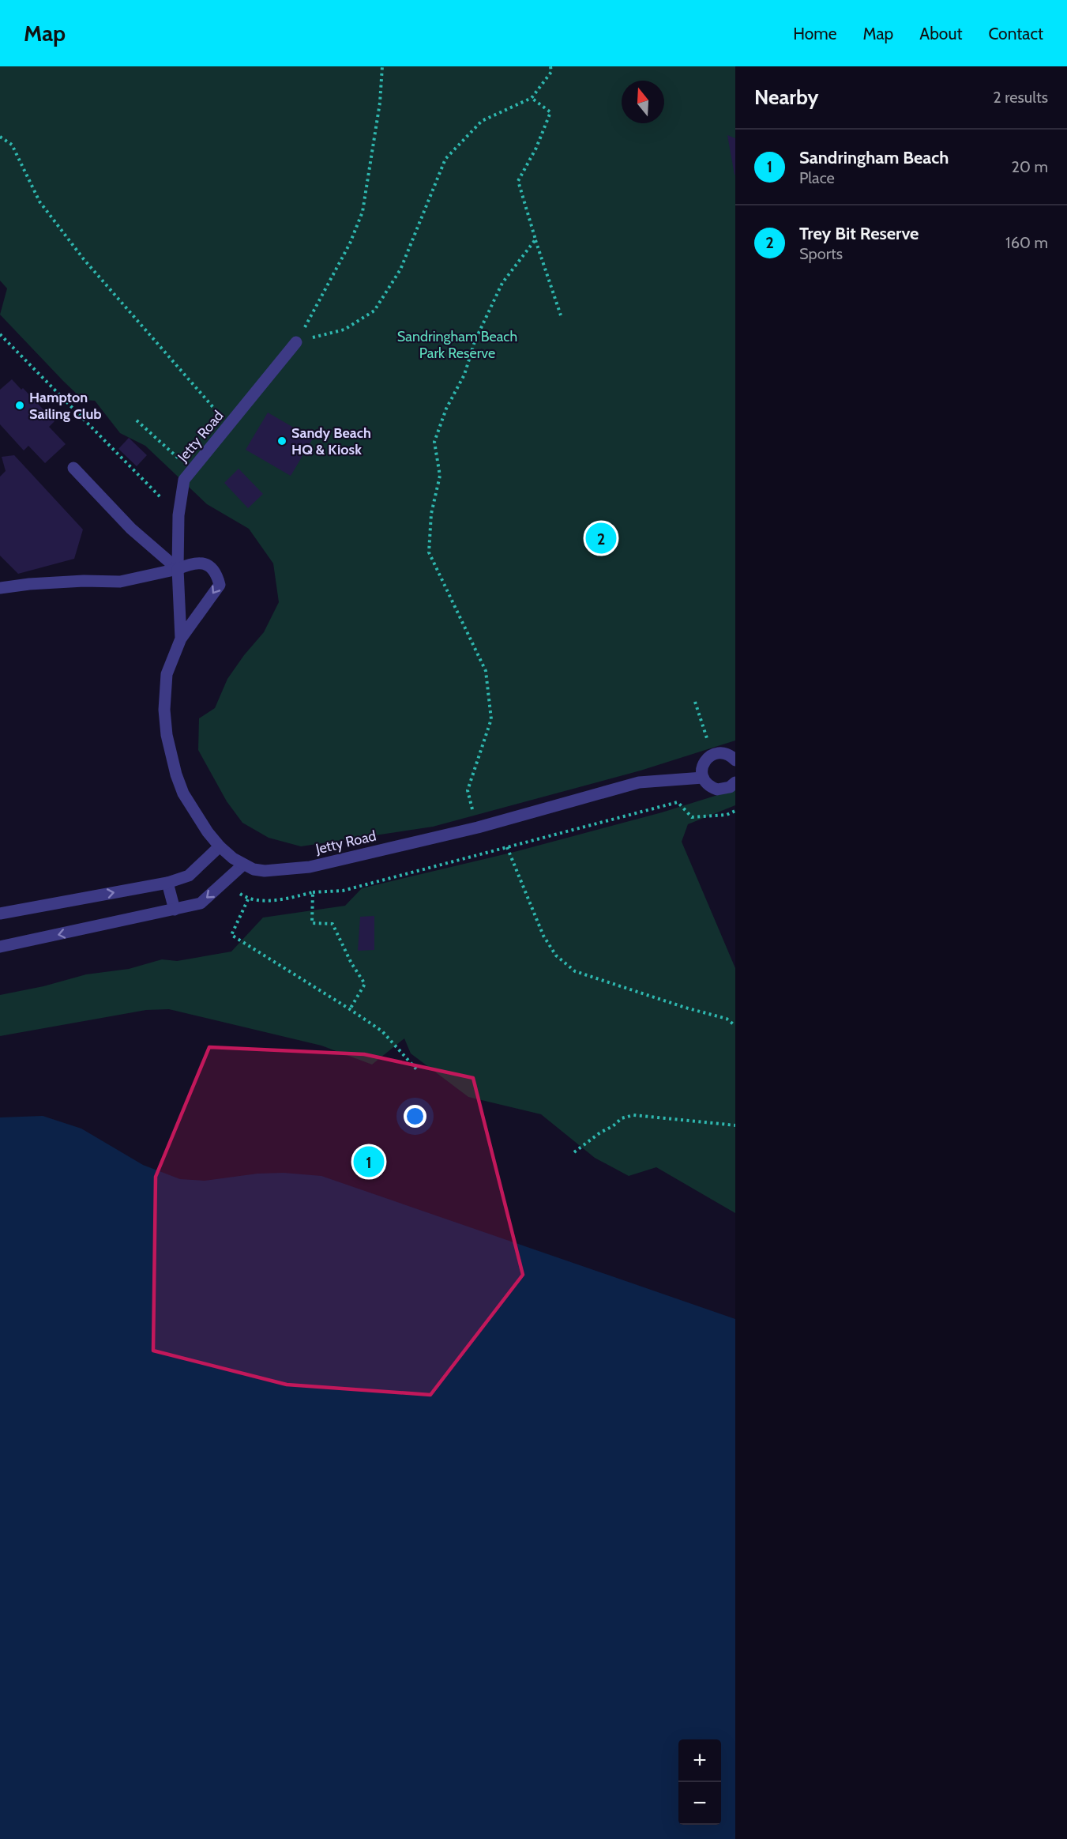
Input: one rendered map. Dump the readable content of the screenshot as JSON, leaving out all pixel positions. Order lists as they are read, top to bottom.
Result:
{
  "streets": {
    "street": ["Jetty Road"]
  },
  "parks": ["Sandringham Beach Park Reserve"],
  "places": ["Hampton Sailing Club", "Sandy Beach HQ & Kiosk"],
  "north": "top",
  "page": {
    "header": "Map",
    "nav": [
      "Home",
      "Map",
      "About",
      "Contact"
    ],
    "heading": ["Nearby", "2 results"],
    "list": [
      {
        "mark": "1",
        "name": "Sandringham Beach",
        "note": "Place",
        "value": "20 m"
      },
      {
        "mark": "2",
        "name": "Trey Bit Reserve",
        "note": "Sports",
        "value": "160 m"
      }
    ],
    "pins": ["2", "1"],
    "map_buttons": ["+", "−"]
  }
}
